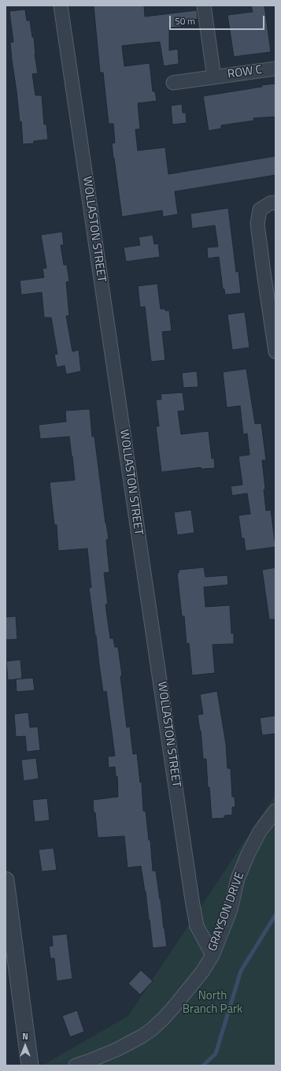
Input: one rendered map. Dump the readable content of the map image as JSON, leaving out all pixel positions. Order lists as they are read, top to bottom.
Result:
{
  "streets": {
    "street": ["ROW C", "WOLLASTON STREET", "GRAYSON DRIVE"]
  },
  "crossings": [
    ["WOLLASTON STREET", "GRAYSON DRIVE"]
  ],
  "parks": ["North Branch Park"],
  "scale_bar": "50 m",
  "north": "top"
}
